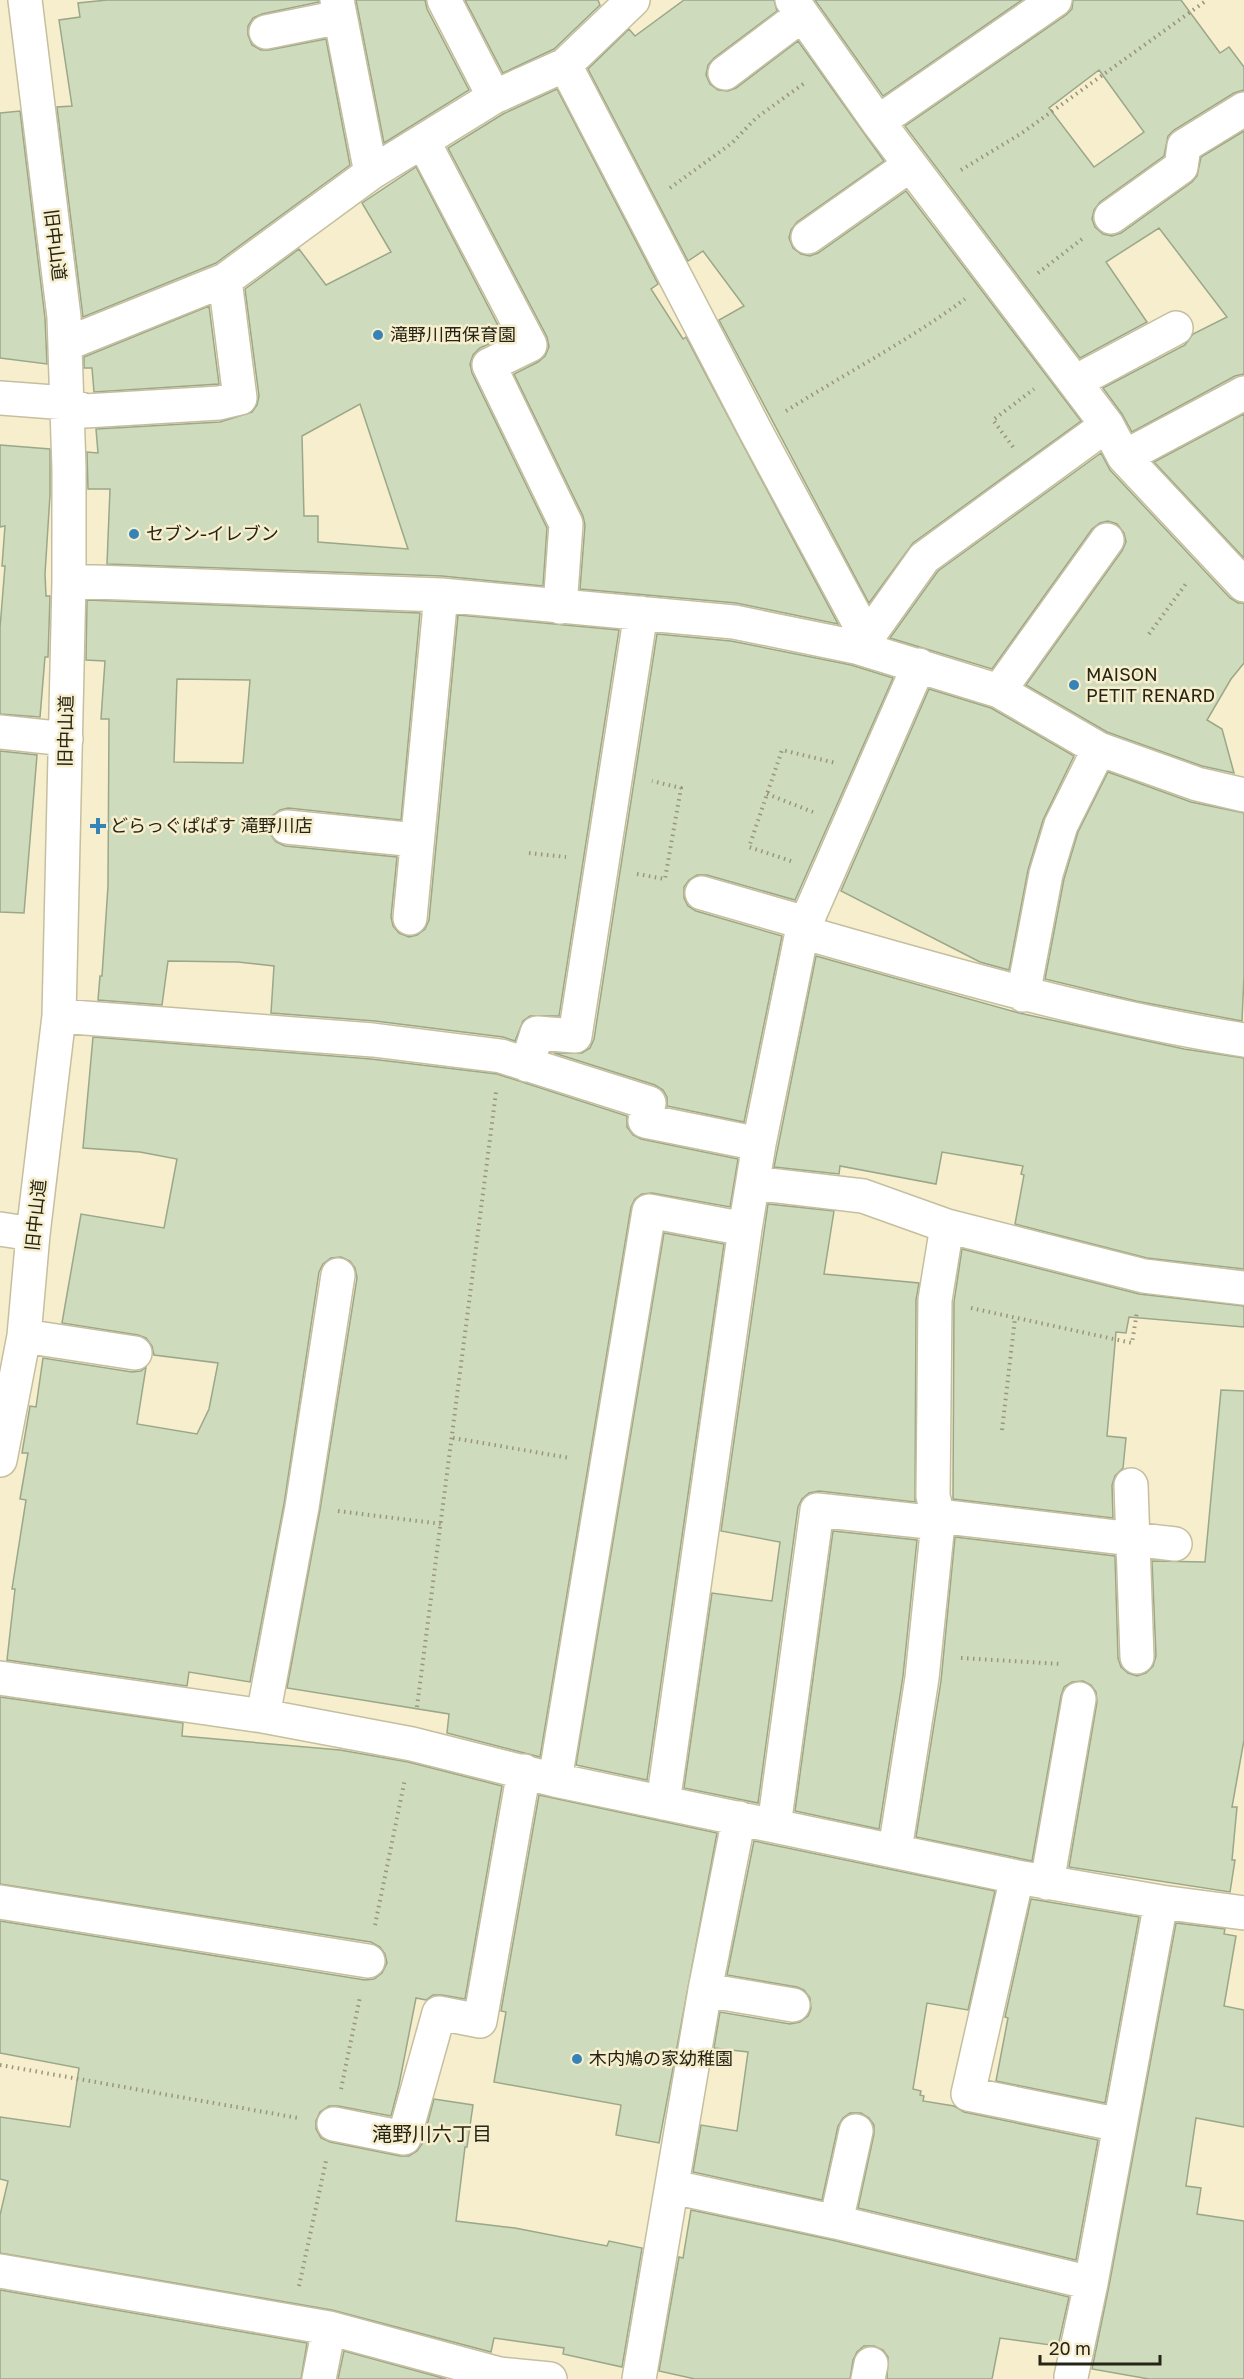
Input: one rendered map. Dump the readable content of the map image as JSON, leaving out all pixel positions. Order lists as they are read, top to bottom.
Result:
{
  "streets": {
    "street": ["旧中山道"]
  },
  "districts": ["滝野川六丁目"],
  "places": {
    "other": [
      "滝野川西保育園",
      "セブン-イレブン",
      "MAISON PETIT RENARD",
      "木内鳩の家幼稚園"
    ],
    "health": ["どらっぐぱぱす 滝野川店"]
  },
  "scale_bar": "20 m"
}
